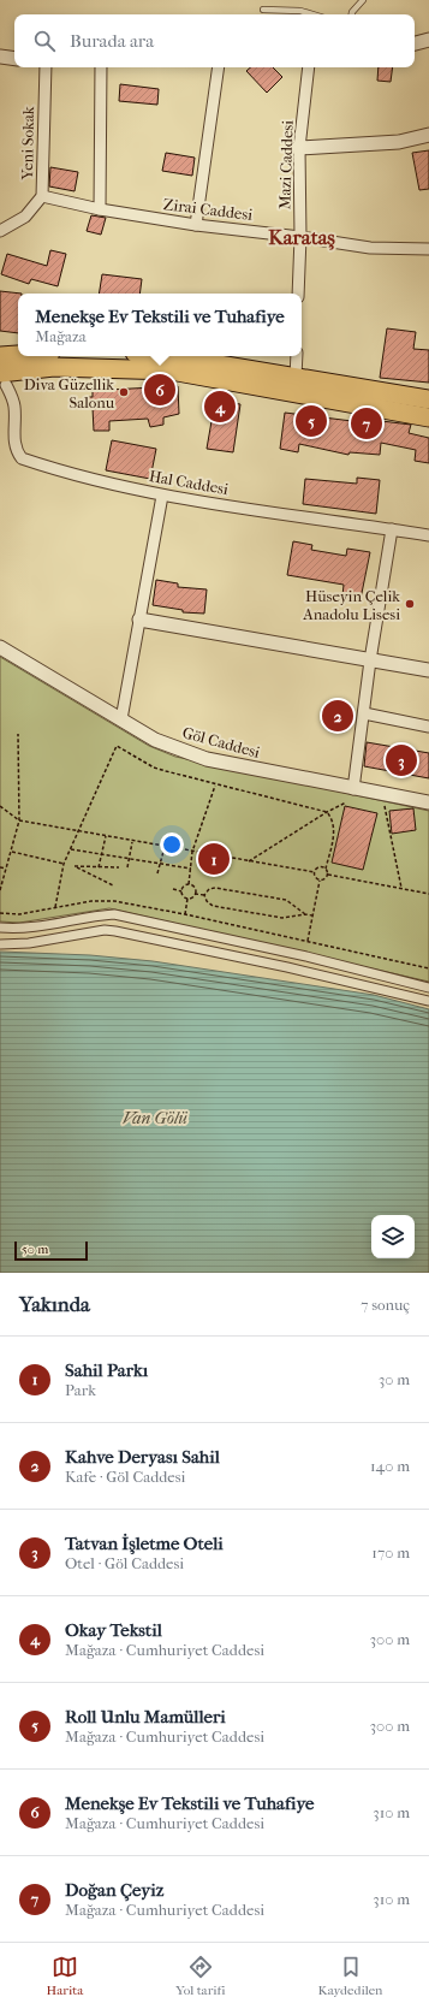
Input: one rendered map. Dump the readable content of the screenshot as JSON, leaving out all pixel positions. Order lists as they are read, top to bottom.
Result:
{
  "streets": {
    "street": [
      "Yeni Sokak",
      "Mazi Caddesi",
      "Zirai Caddesi",
      "Hal Caddesi",
      "Göl Caddesi"
    ]
  },
  "crossings": [
    ["Yeni Sokak", "Zirai Caddesi"],
    ["Mazi Caddesi", "Zirai Caddesi"]
  ],
  "districts": ["Karataş"],
  "water": ["Van Gölü"],
  "places": ["Diva Güzellik Salonu", "Hüseyin Çelik Anadolu Lisesi"],
  "scale_bar": "50 m",
  "page": {
    "search": "Burada ara",
    "popup": ["Menekşe Ev Tekstili ve Tuhafiye", "Mağaza"],
    "pins": [
      "6",
      "4",
      "5",
      "7",
      "2",
      "3",
      "1"
    ],
    "scale": "50 m",
    "heading": ["Yakında", "7 sonuç"],
    "list": [
      {
        "mark": "1",
        "name": "Sahil Parkı",
        "note": "Park",
        "value": "30 m"
      },
      {
        "mark": "2",
        "name": "Kahve Deryası Sahil",
        "note": "Kafe · Göl Caddesi",
        "value": "140 m"
      },
      {
        "mark": "3",
        "name": "Tatvan İşletme Oteli",
        "note": "Otel · Göl Caddesi",
        "value": "170 m"
      },
      {
        "mark": "4",
        "name": "Okay Tekstil",
        "note": "Mağaza · Cumhuriyet Caddesi",
        "value": "300 m"
      },
      {
        "mark": "5",
        "name": "Roll Unlu Mamülleri",
        "note": "Mağaza · Cumhuriyet Caddesi",
        "value": "300 m"
      },
      {
        "mark": "6",
        "name": "Menekşe Ev Tekstili ve Tuhafiye",
        "note": "Mağaza · Cumhuriyet Caddesi",
        "value": "310 m"
      },
      {
        "mark": "7",
        "name": "Doğan Çeyiz",
        "note": "Mağaza · Cumhuriyet Caddesi",
        "value": "310 m"
      }
    ],
    "nav": ["Harita", "Yol tarifi", "Kaydedilen"]
  }
}
